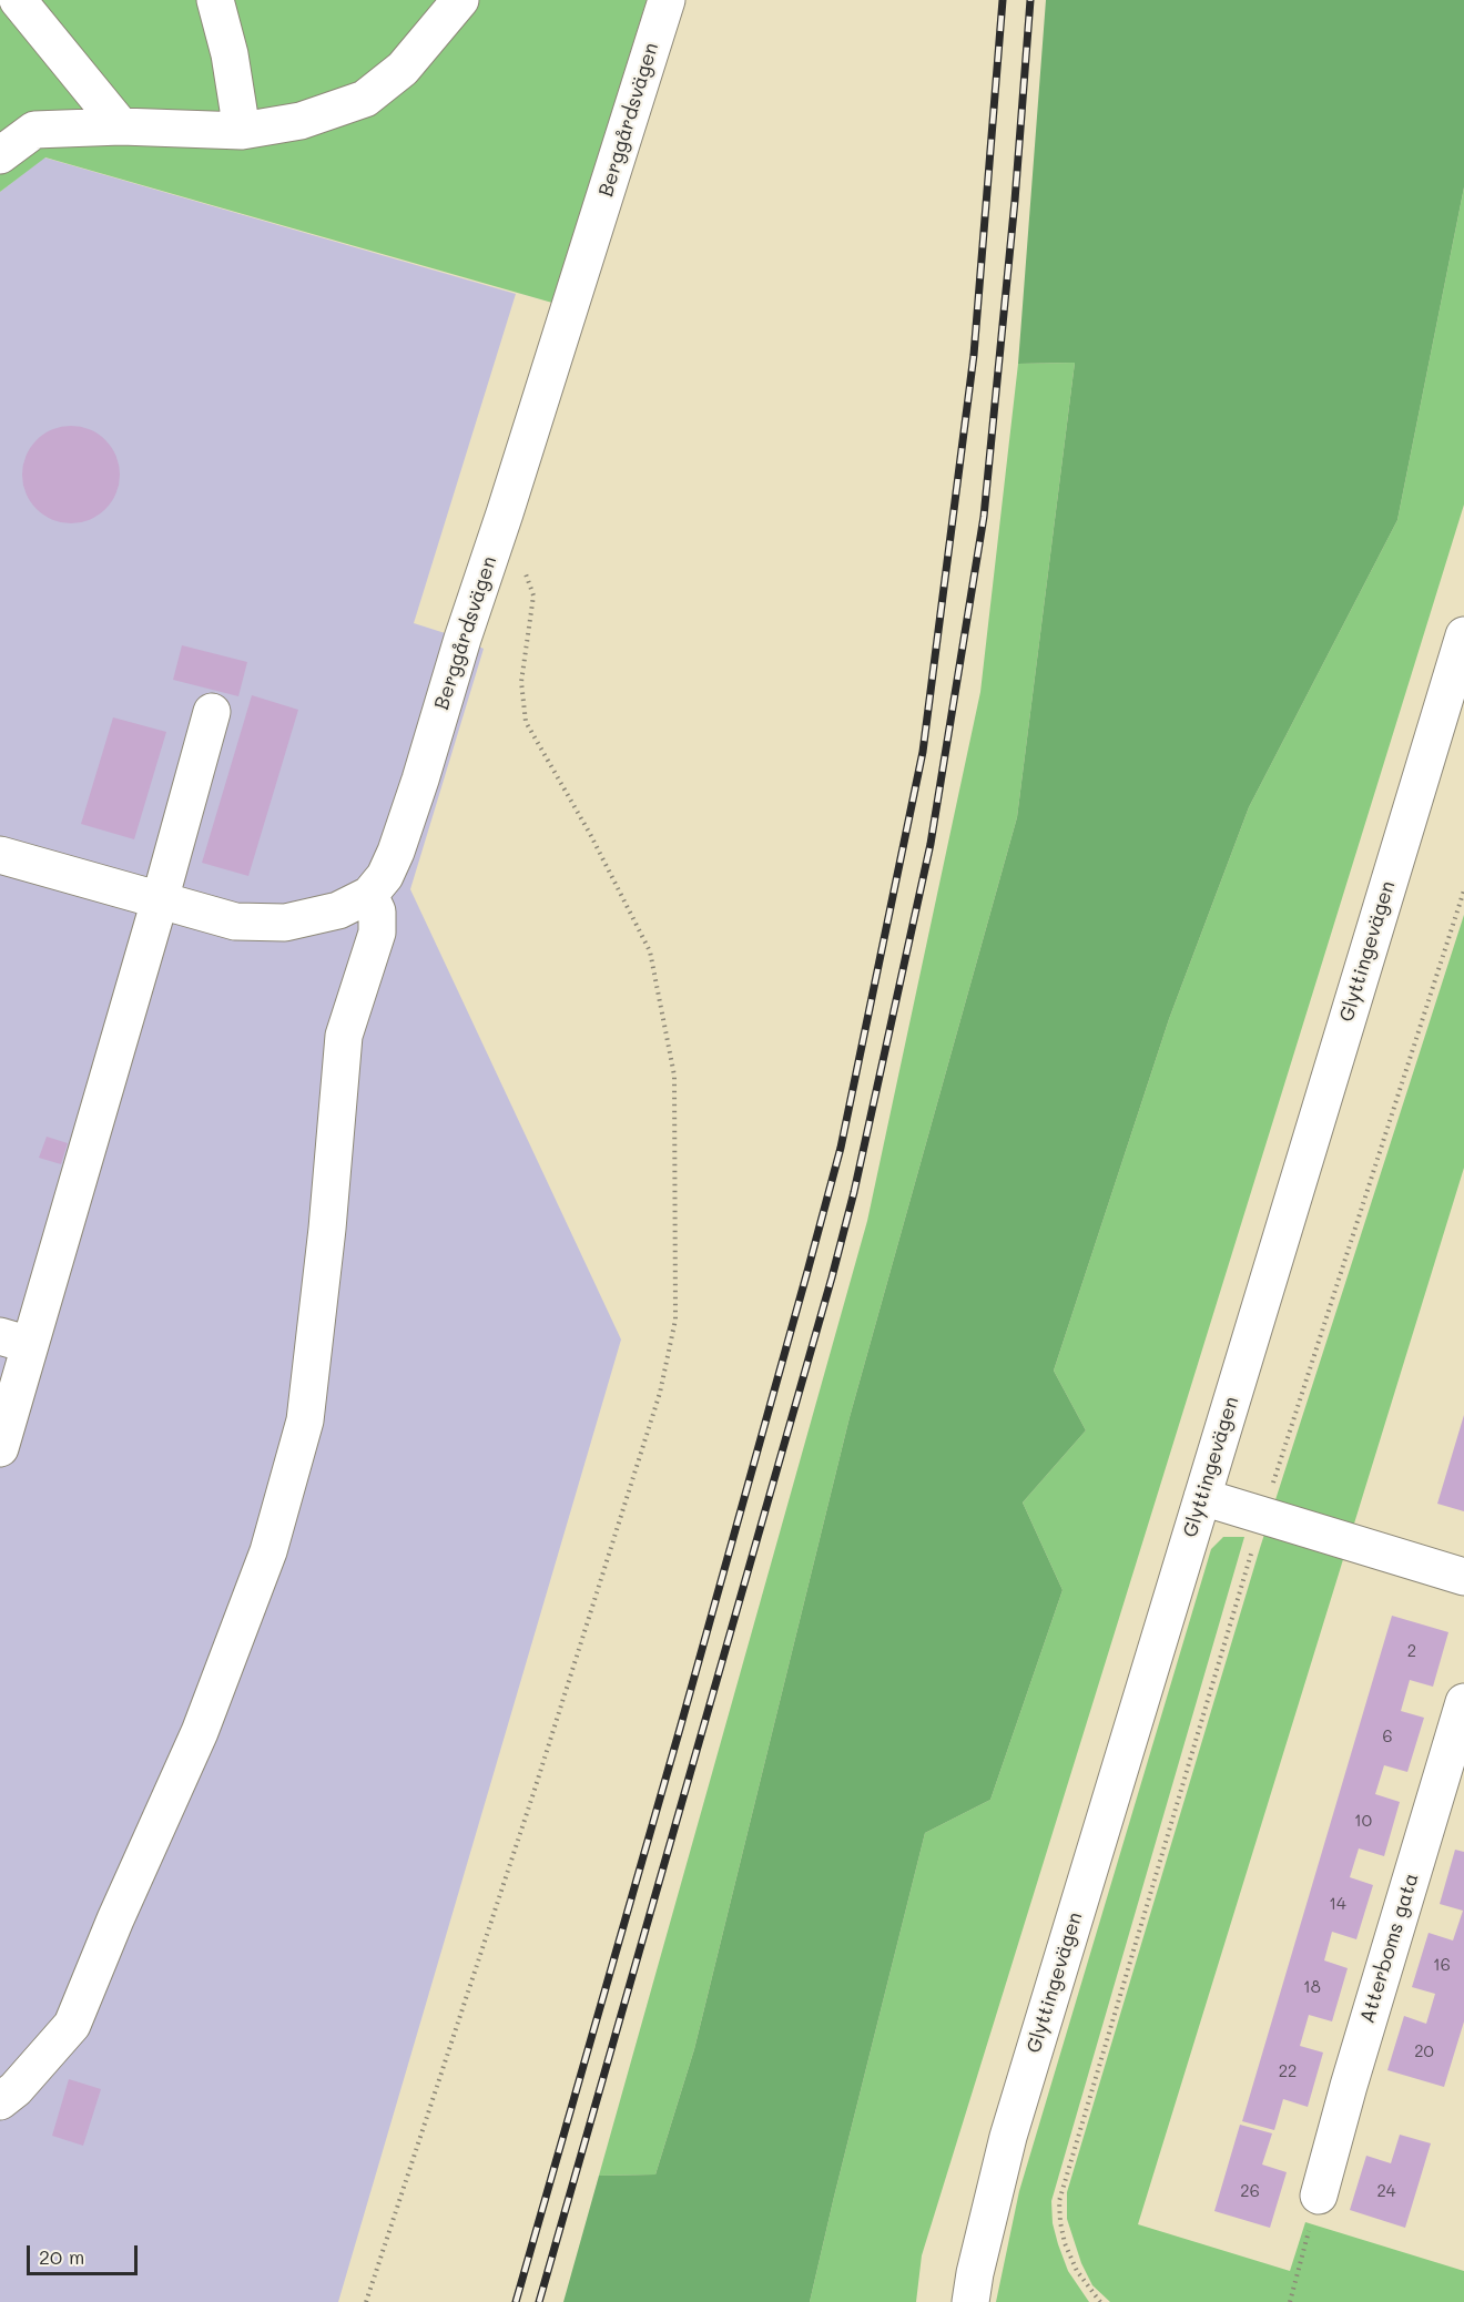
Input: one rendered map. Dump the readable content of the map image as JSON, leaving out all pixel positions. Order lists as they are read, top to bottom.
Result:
{
  "streets": {
    "street": ["Berggårdsvägen", "Glyttingevägen", "Atterboms gata"]
  },
  "house_numbers": [
    "2",
    "6",
    "10",
    "14",
    "16",
    "18",
    "20",
    "22",
    "26",
    "24"
  ],
  "scale_bar": "20 m"
}
